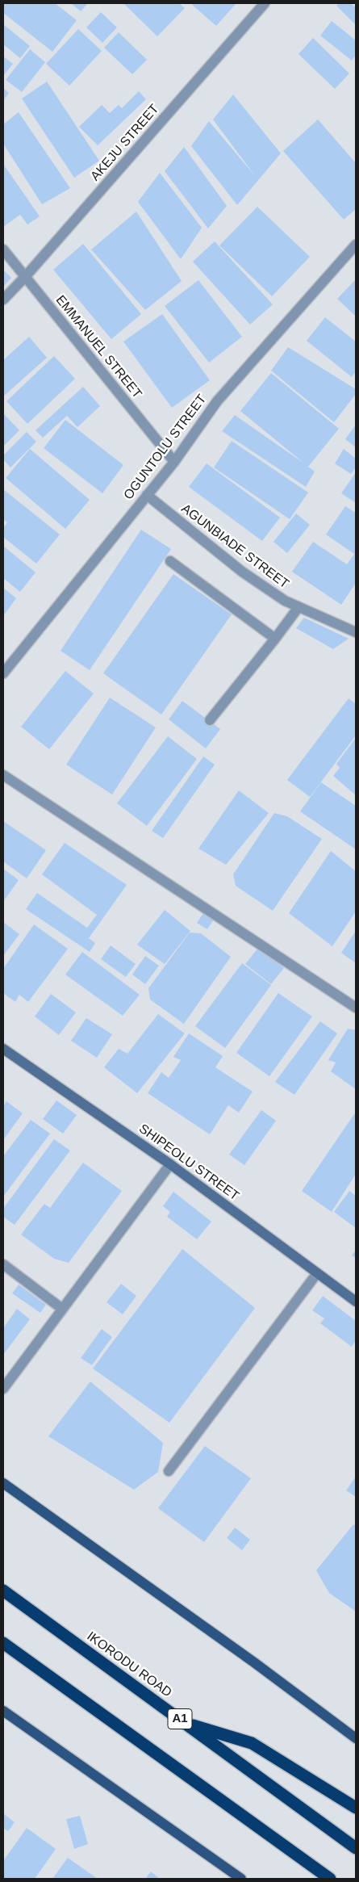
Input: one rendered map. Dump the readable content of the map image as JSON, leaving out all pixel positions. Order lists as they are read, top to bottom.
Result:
{
  "streets": {
    "highway": ["IKORODU ROAD", "A1"],
    "street": [
      "AKEJU STREET",
      "EMMANUEL STREET",
      "OGUNTOLU STREET",
      "AGUNBIADE STREET",
      "SHIPEOLU STREET"
    ]
  },
  "crossings": [
    ["AKEJU STREET", "EMMANUEL STREET"],
    ["EMMANUEL STREET", "OGUNTOLU STREET"],
    ["OGUNTOLU STREET", "AGUNBIADE STREET"]
  ]
}
